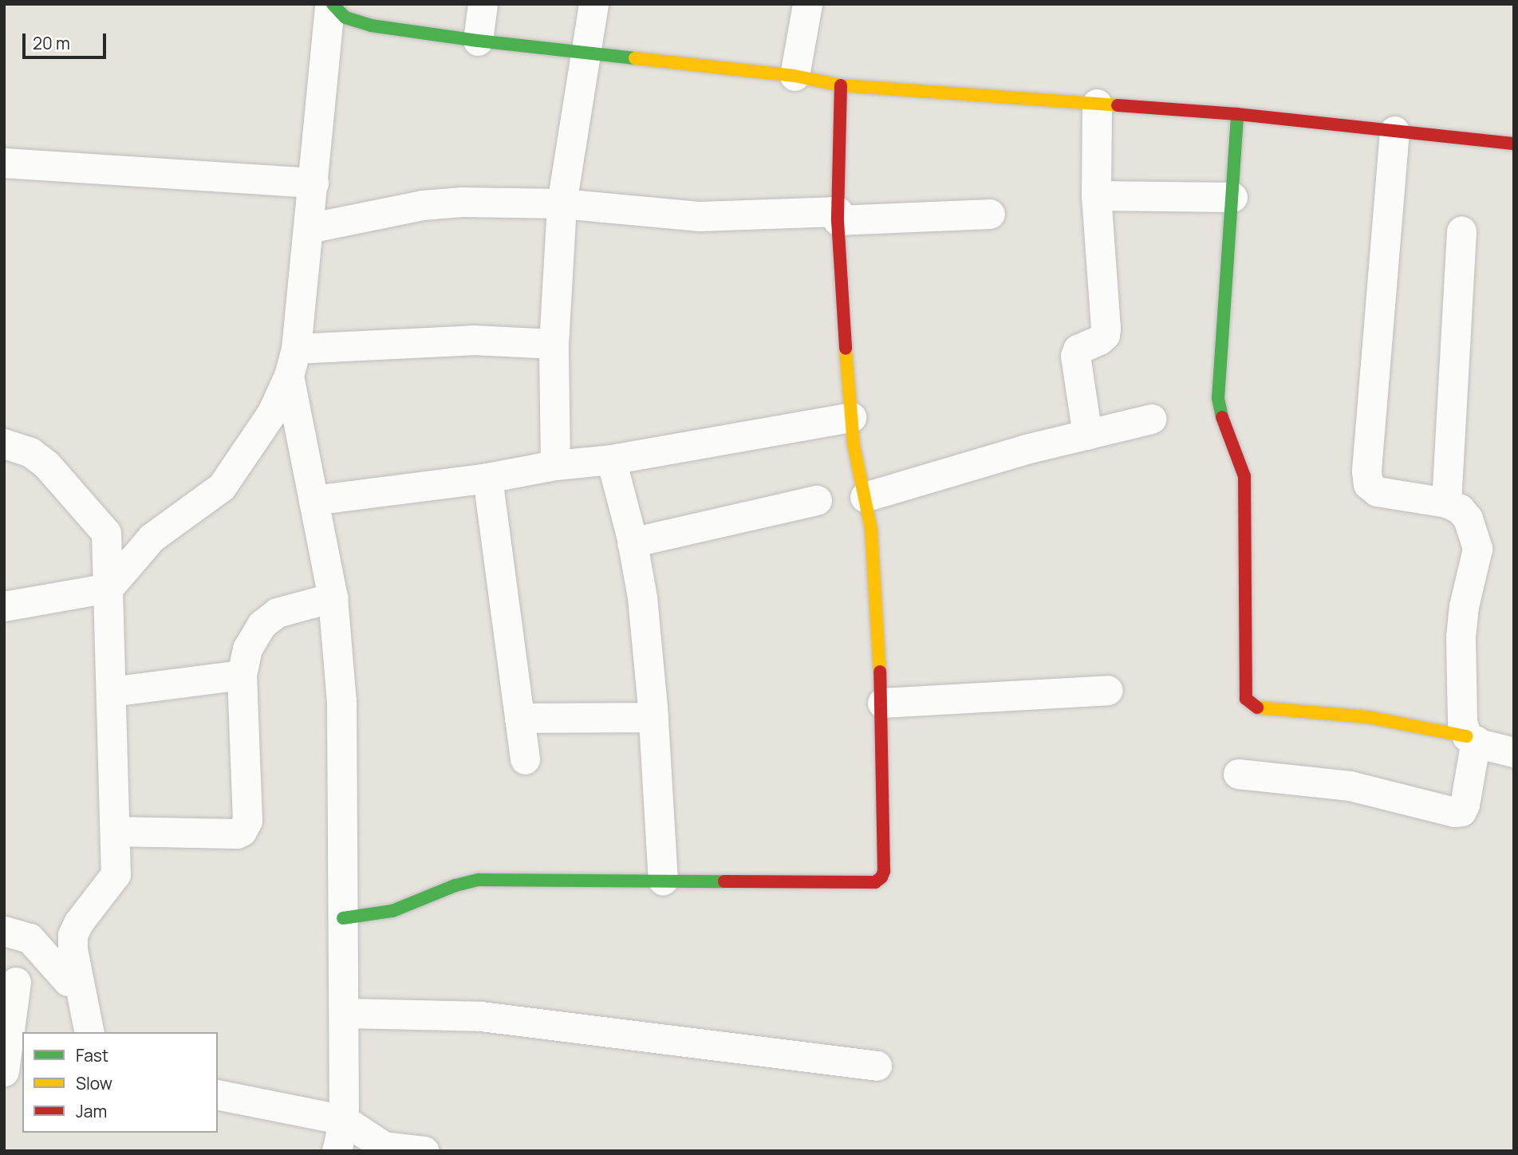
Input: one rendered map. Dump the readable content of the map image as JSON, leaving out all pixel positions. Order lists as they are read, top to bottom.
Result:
{
  "legend": ["Fast", "Slow", "Jam"],
  "scale_bar": "20 m"
}
